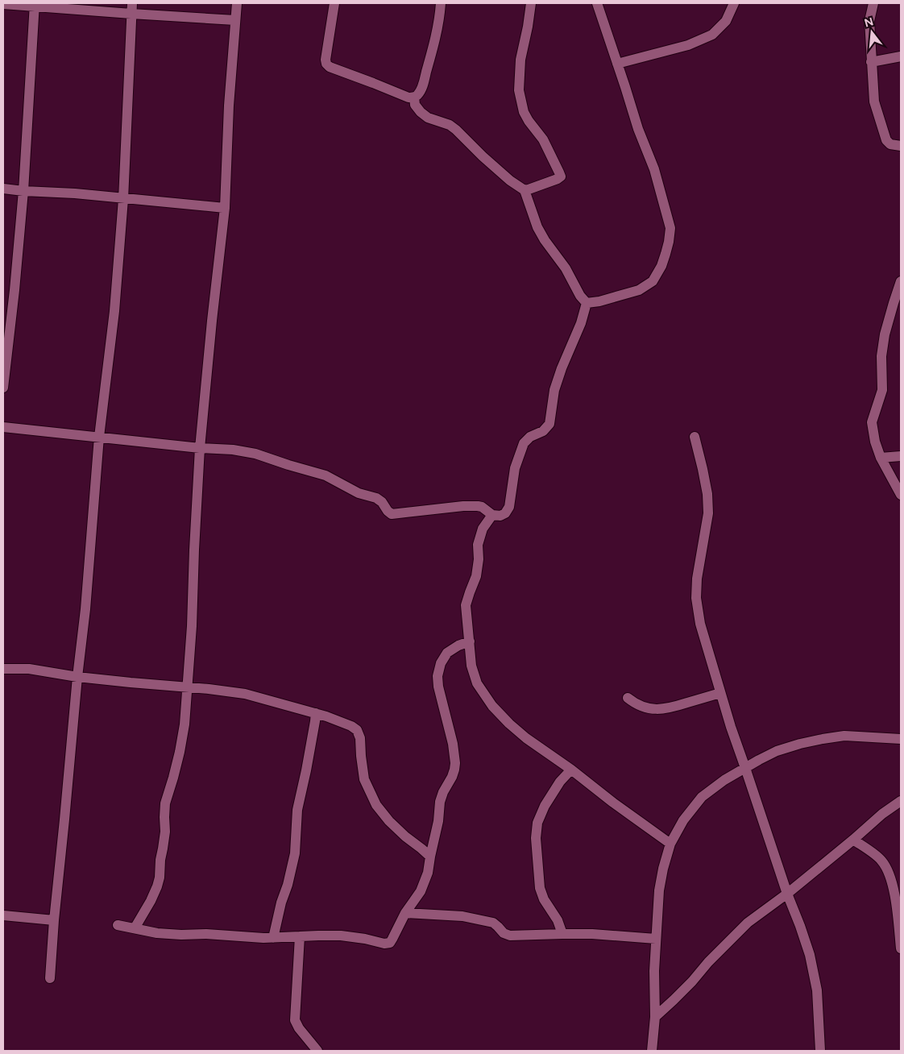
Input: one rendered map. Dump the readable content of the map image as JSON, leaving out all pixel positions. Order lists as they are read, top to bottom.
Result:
{
  "north": "top"
}
